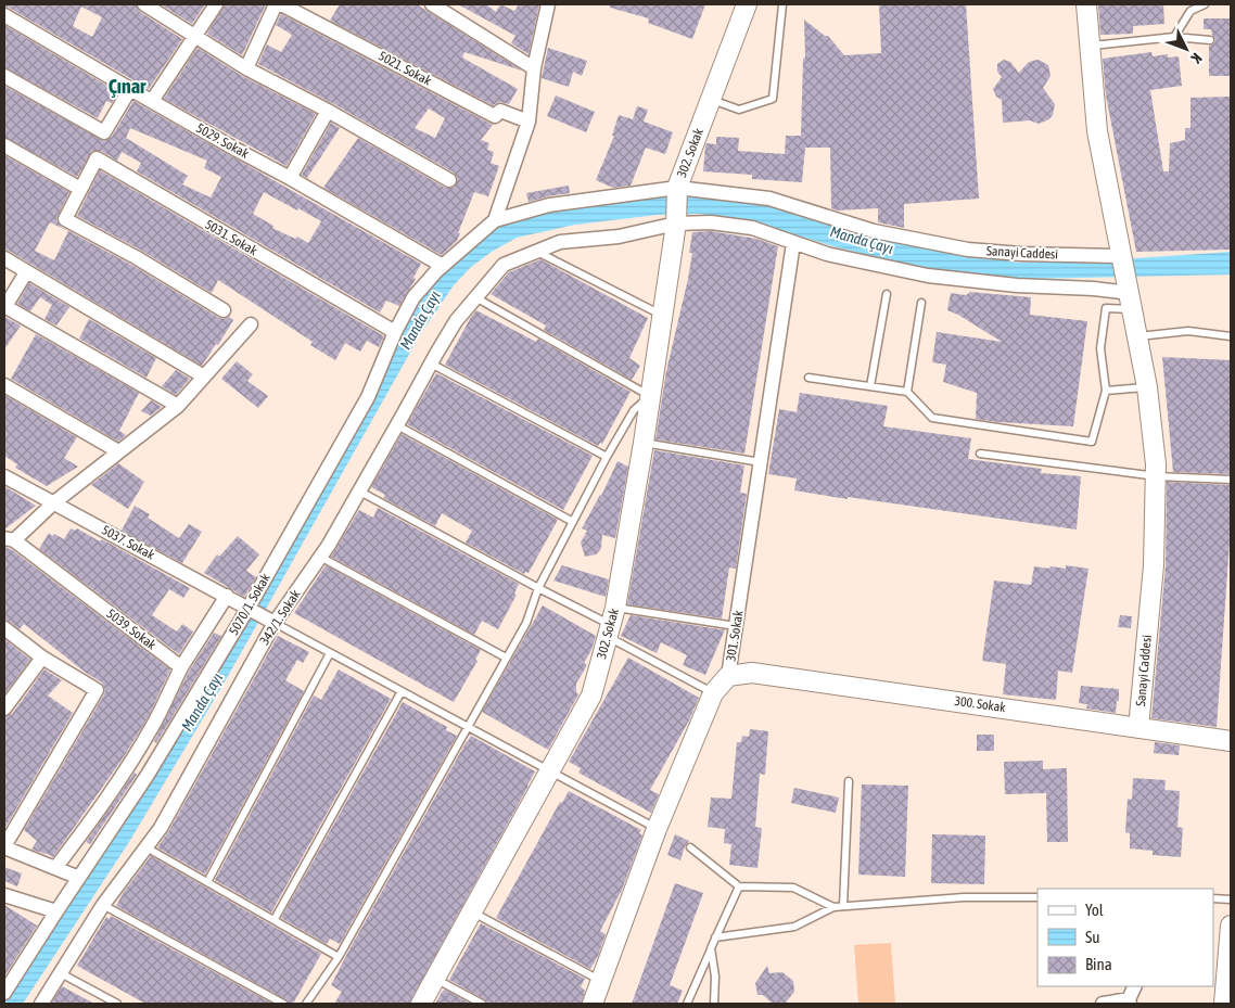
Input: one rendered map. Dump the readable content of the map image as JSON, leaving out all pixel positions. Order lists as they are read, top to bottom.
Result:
{
  "streets": {
    "street": [
      "5021. Sokak",
      "5029. Sokak",
      "302. Sokak",
      "5031. Sokak",
      "Sanayi Caddesi",
      "5037. Sokak",
      "5070/1. Sokak",
      "342/1. Sokak",
      "5039. Sokak",
      "301. Sokak",
      "300. Sokak"
    ]
  },
  "crossings": [
    ["5029. Sokak", "5070/1. Sokak"],
    ["302. Sokak", "Sanayi Caddesi"],
    ["302. Sokak", "5070/1. Sokak"],
    ["302. Sokak", "342/1. Sokak"],
    ["5031. Sokak", "5070/1. Sokak"],
    ["Sanayi Caddesi", "342/1. Sokak"],
    ["Sanayi Caddesi", "300. Sokak"],
    ["5037. Sokak", "5070/1. Sokak"],
    ["5037. Sokak", "342/1. Sokak"],
    ["342/1. Sokak", "301. Sokak"],
    ["301. Sokak", "300. Sokak"]
  ],
  "districts": ["Çınar"],
  "water": ["Manda Çayı"],
  "legend": ["Yol", "Su", "Bina"],
  "north": "bottom right"
}
